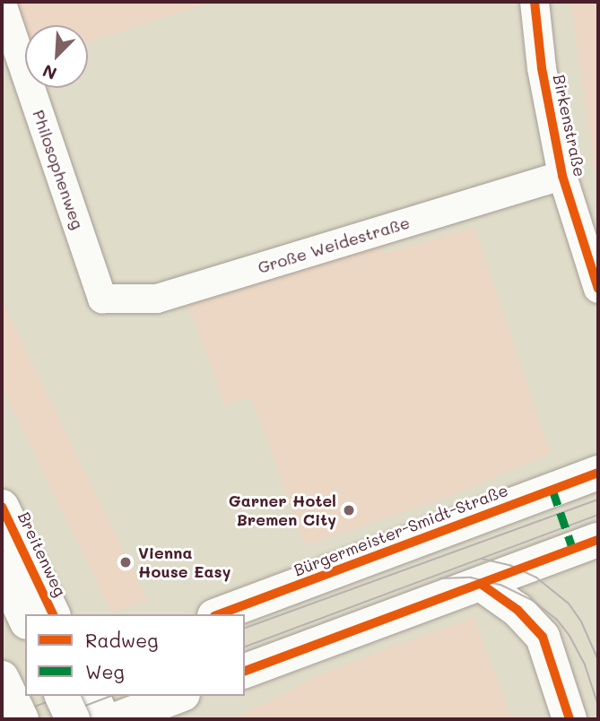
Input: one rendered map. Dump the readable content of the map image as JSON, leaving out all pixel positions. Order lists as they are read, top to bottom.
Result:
{
  "streets": {
    "main road": ["Bürgermeister-Smidt-Straße", "Breitenweg"],
    "street": ["Birkenstraße", "Philosophenweg", "Große Weidestraße"]
  },
  "crossings": [
    ["Birkenstraße", "Große Weidestraße"],
    ["Philosophenweg", "Große Weidestraße"]
  ],
  "places": ["Garner Hotel Bremen City", "Vienna House Easy"],
  "legend": ["Radweg", "Weg"],
  "north": "bottom left"
}
